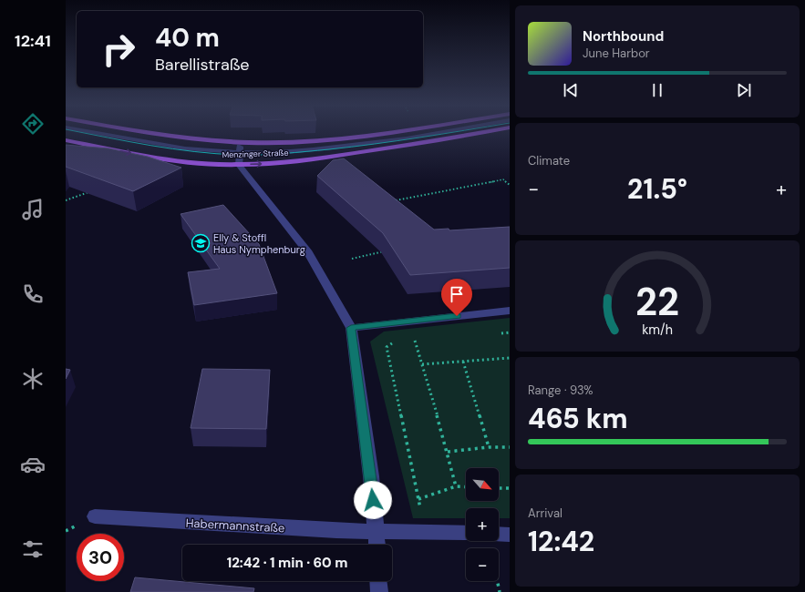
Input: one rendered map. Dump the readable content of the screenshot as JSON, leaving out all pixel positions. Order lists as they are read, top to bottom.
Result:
{
  "streets": {
    "main road": ["Menzinger Straße"],
    "street": ["Habermannstraße"]
  },
  "places": {
    "school or university": ["Elly & Stoffl Haus Nymphenburg"]
  },
  "north": "bottom right",
  "page": {
    "tabs": "12:41",
    "turn": ["40 m", "Barellistraße"],
    "song": ["Northbound", "June Harbor"],
    "tile": [
      "Climate",
      ["Range · 93%", "465 km"],
      ["Arrival", "12:42"]
    ],
    "heat": ["−", "21.5°", "+"],
    "map_buttons": ["+", "−"],
    "limit": "30",
    "trip": "12:42 · 1 min · 60 m",
    "gauge": ["22", "km/h"]
  }
}
